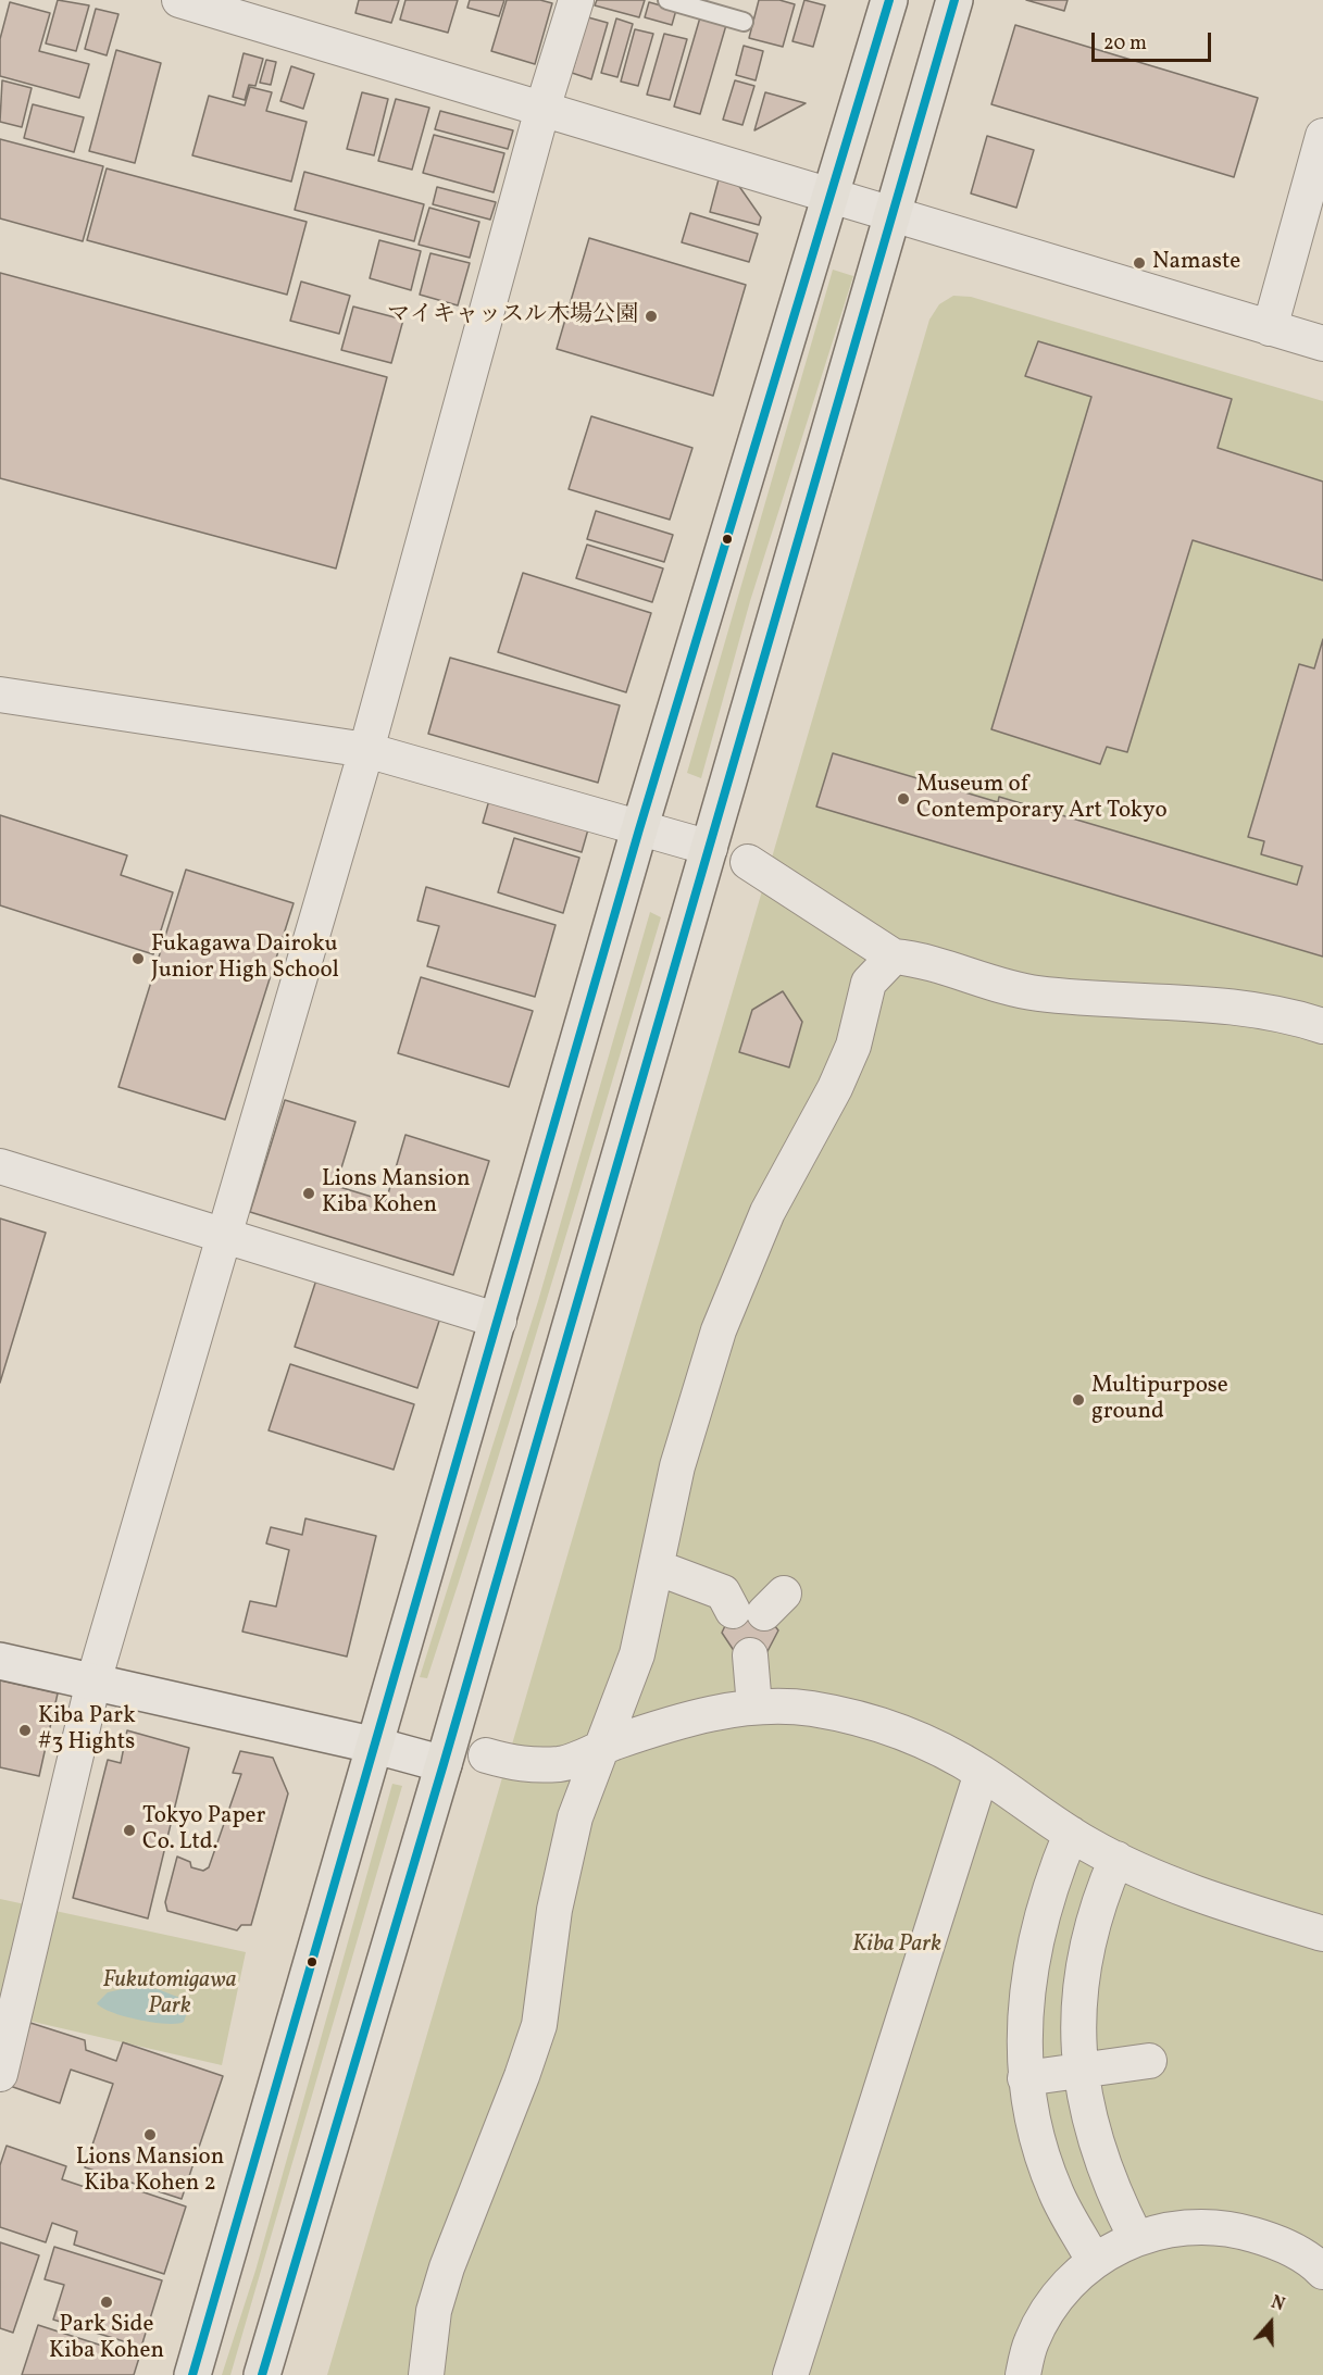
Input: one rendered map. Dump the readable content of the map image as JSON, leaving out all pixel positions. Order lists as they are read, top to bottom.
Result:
{
  "parks": ["Kiba Park", "Fukutomigawa Park"],
  "places": [
    "Namaste",
    "マイキャッスル木場公園",
    "Museum of Contemporary Art Tokyo",
    "Fukagawa Dairoku Junior High School",
    "Lions Mansion Kiba Kohen",
    "Multipurpose ground",
    "Kiba Park #3 Hights",
    "Tokyo Paper Co. Ltd.",
    "Lions Mansion Kiba Kohen 2",
    "Park Side Kiba Kohen"
  ],
  "scale_bar": "20 m",
  "north": "top"
}
